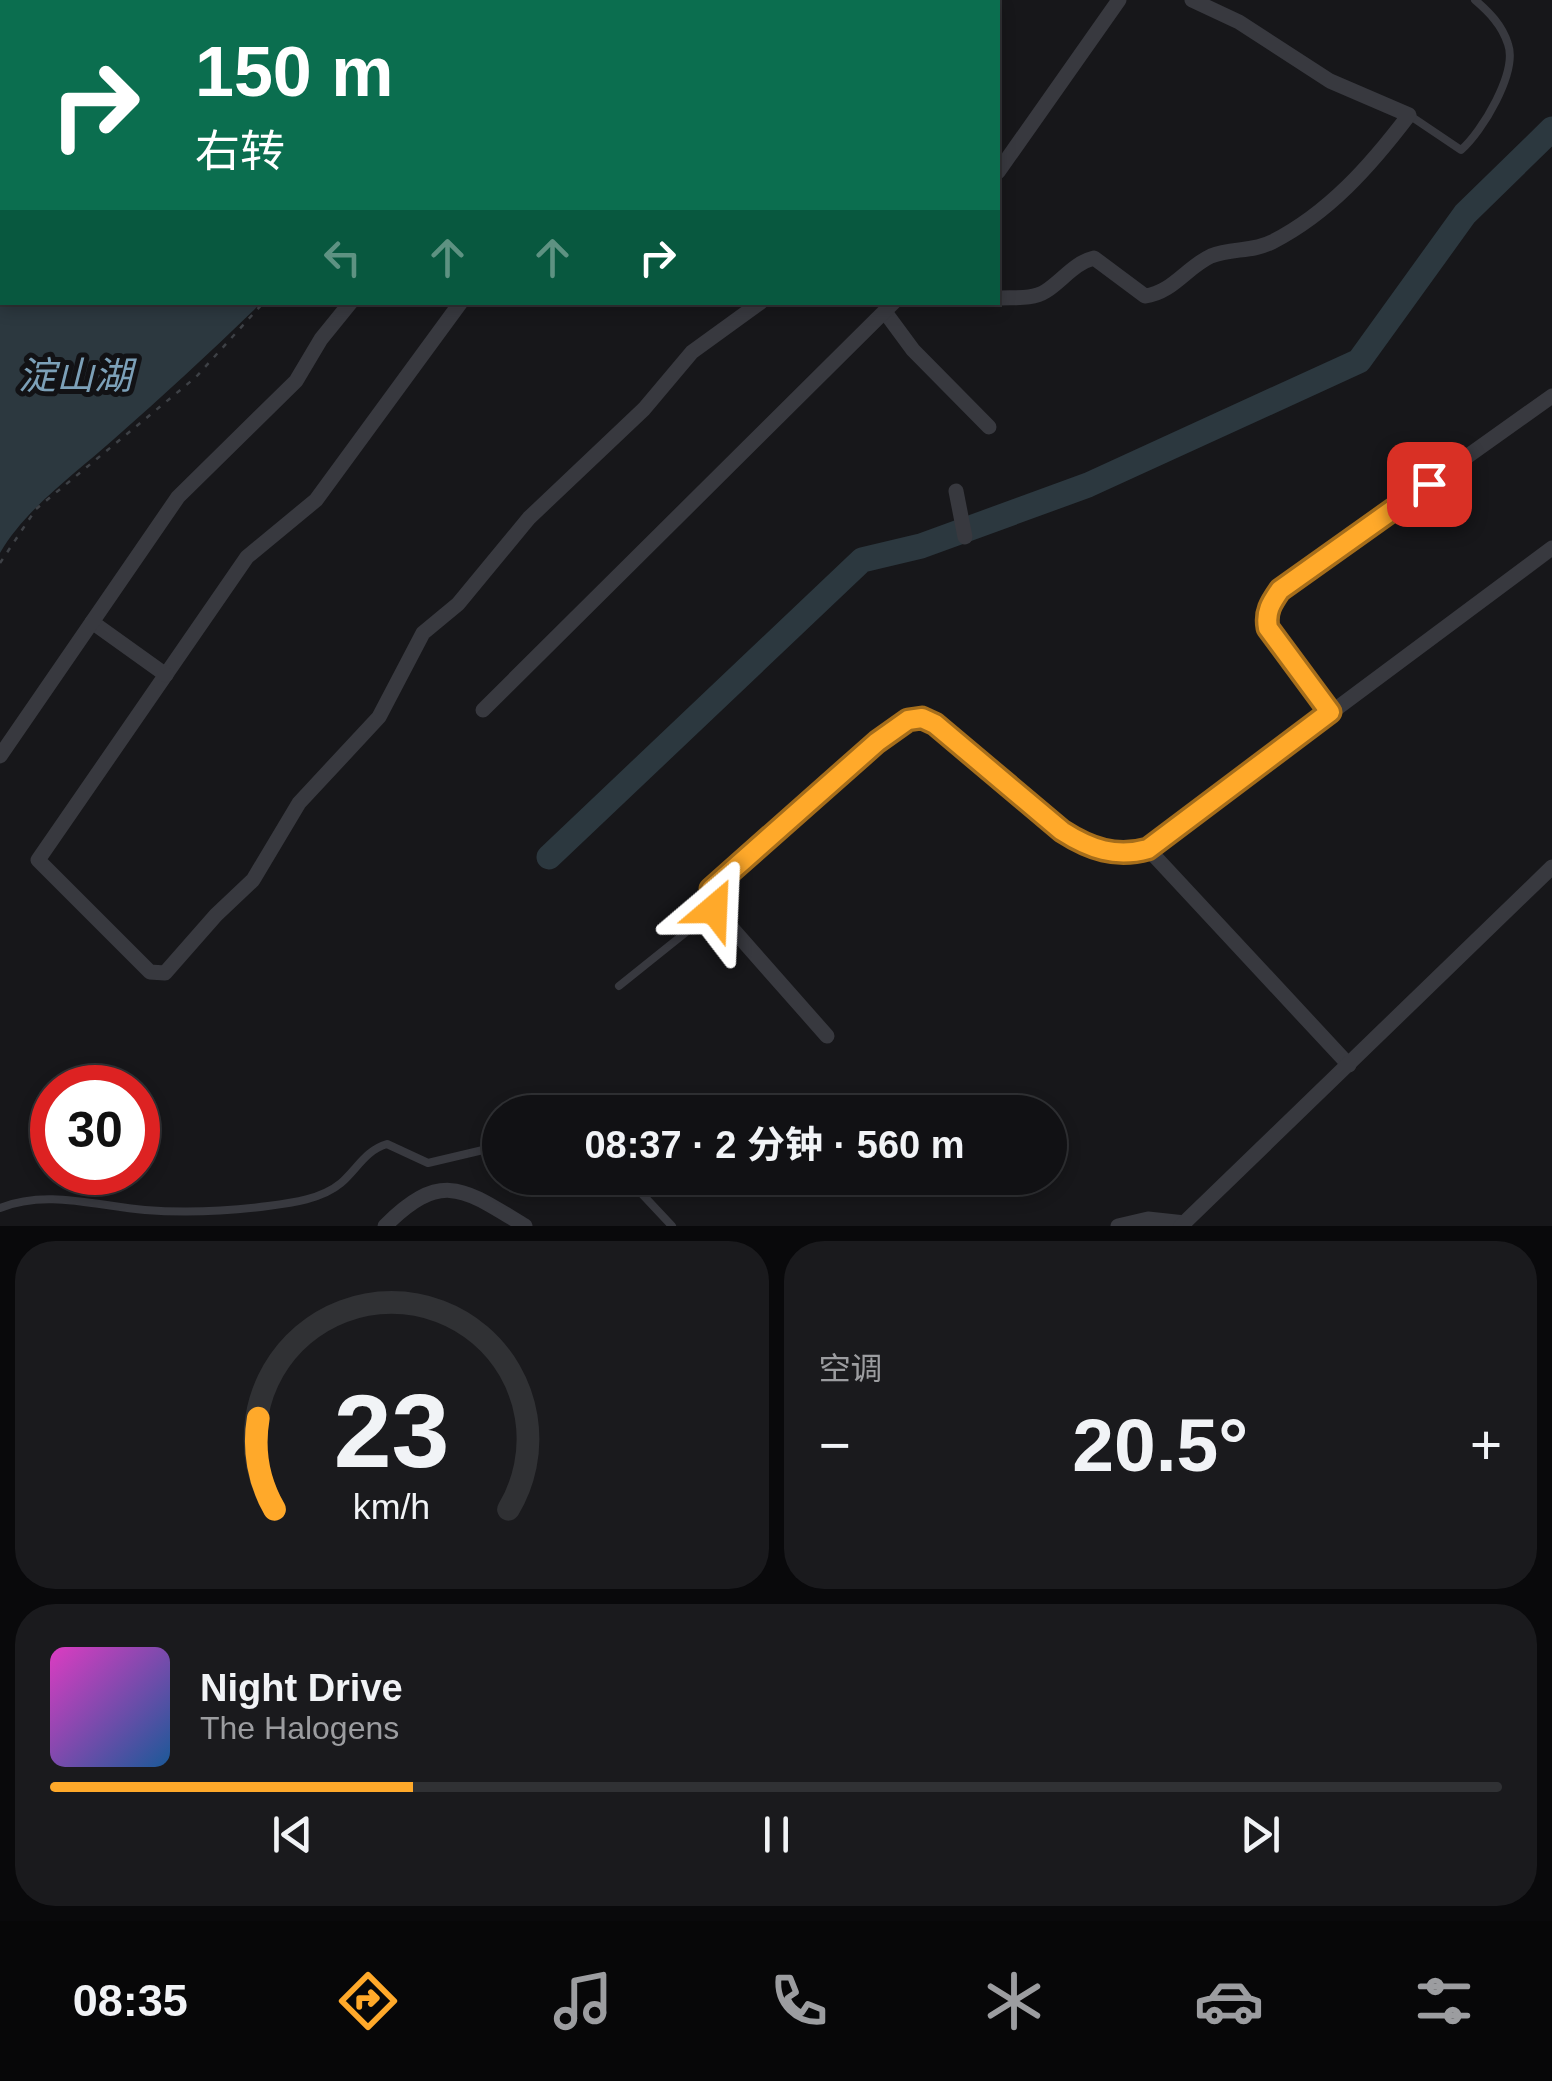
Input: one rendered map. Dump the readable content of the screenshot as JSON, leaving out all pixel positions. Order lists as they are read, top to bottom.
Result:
{
  "water": ["淀山湖"],
  "page": {
    "turn": ["150 m", "右转"],
    "limit": "30",
    "trip": "08:37 · 2 分钟 · 560 m",
    "tile": "空调",
    "heat": ["−", "20.5°", "+"],
    "song": ["Night Drive", "The Halogens"],
    "tabs": "08:35",
    "gauge": ["23", "km/h"]
  }
}
